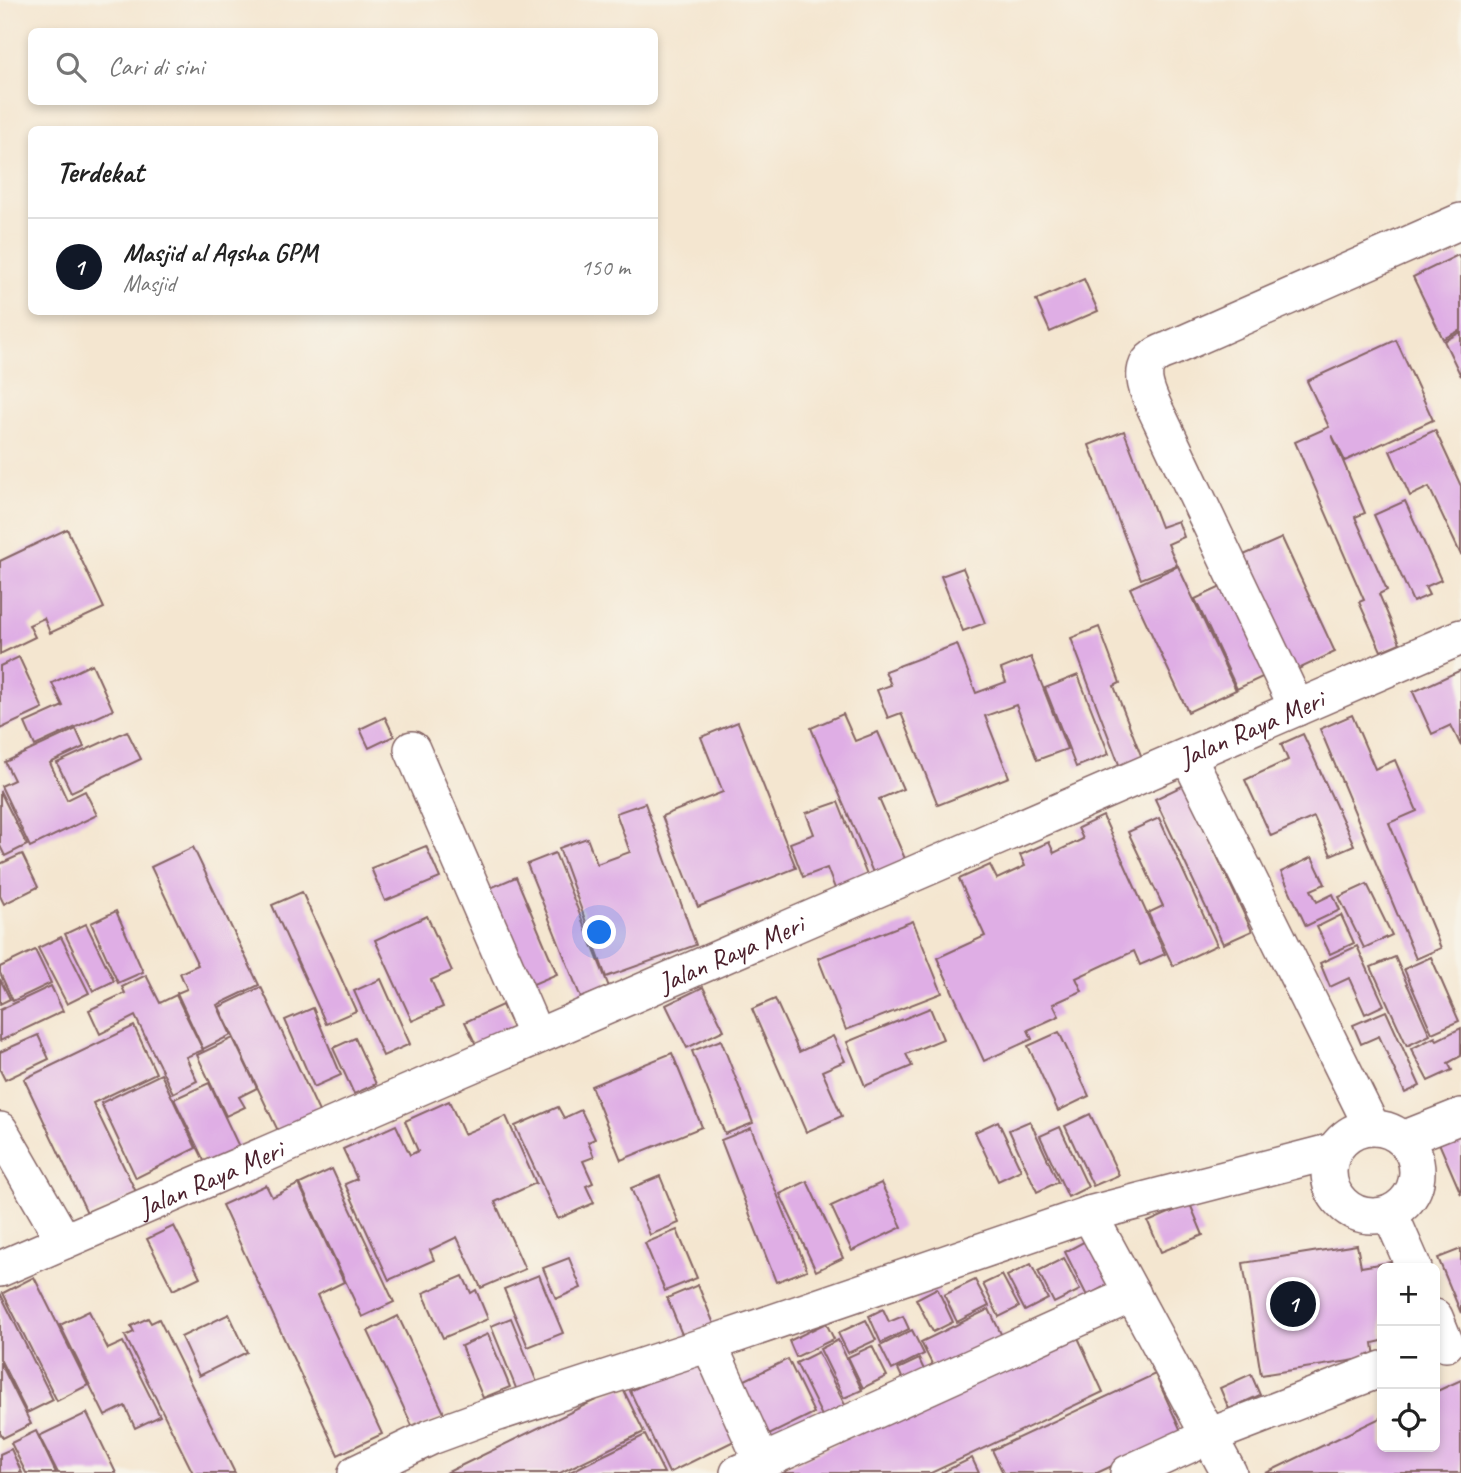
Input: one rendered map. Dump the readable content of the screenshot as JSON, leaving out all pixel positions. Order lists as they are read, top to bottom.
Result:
{
  "streets": {
    "street": ["Jalan Raya Meri"]
  },
  "page": {
    "search": "Cari di sini",
    "heading": "Terdekat",
    "list": [
      {
        "mark": "1",
        "name": "Masjid al Aqsha GPM",
        "note": "Masjid",
        "value": "150 m"
      }
    ],
    "map_buttons": ["+", "−"],
    "pins": "1"
  }
}
